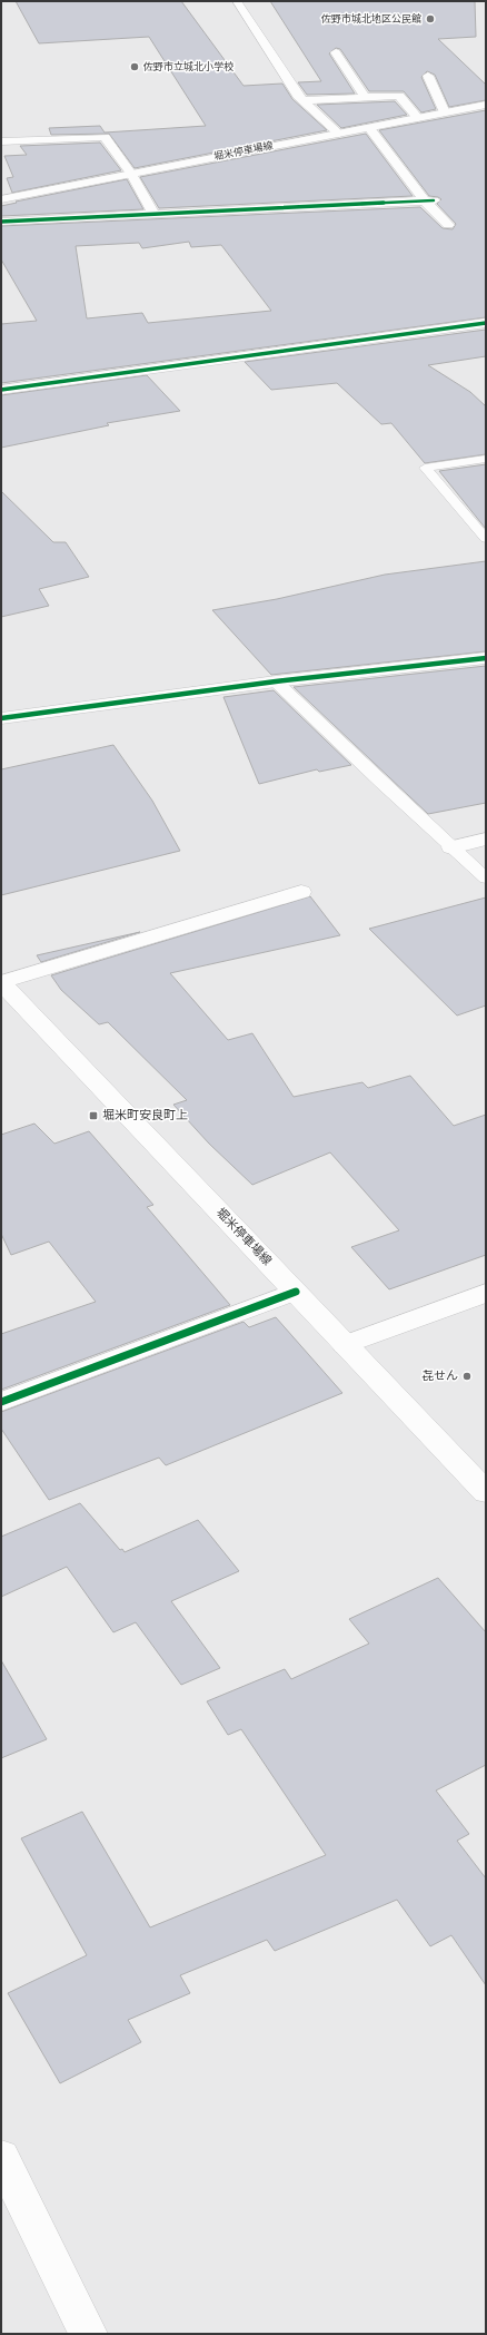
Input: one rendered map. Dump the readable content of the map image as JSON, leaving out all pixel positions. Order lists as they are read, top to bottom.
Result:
{
  "streets": {
    "street": ["堀米停車場線"]
  },
  "places": {
    "other": ["佐野市城北地区公民館", "佐野市立城北小学校", "㐂せん"],
    "transit": ["堀米町安良町上"]
  }
}
